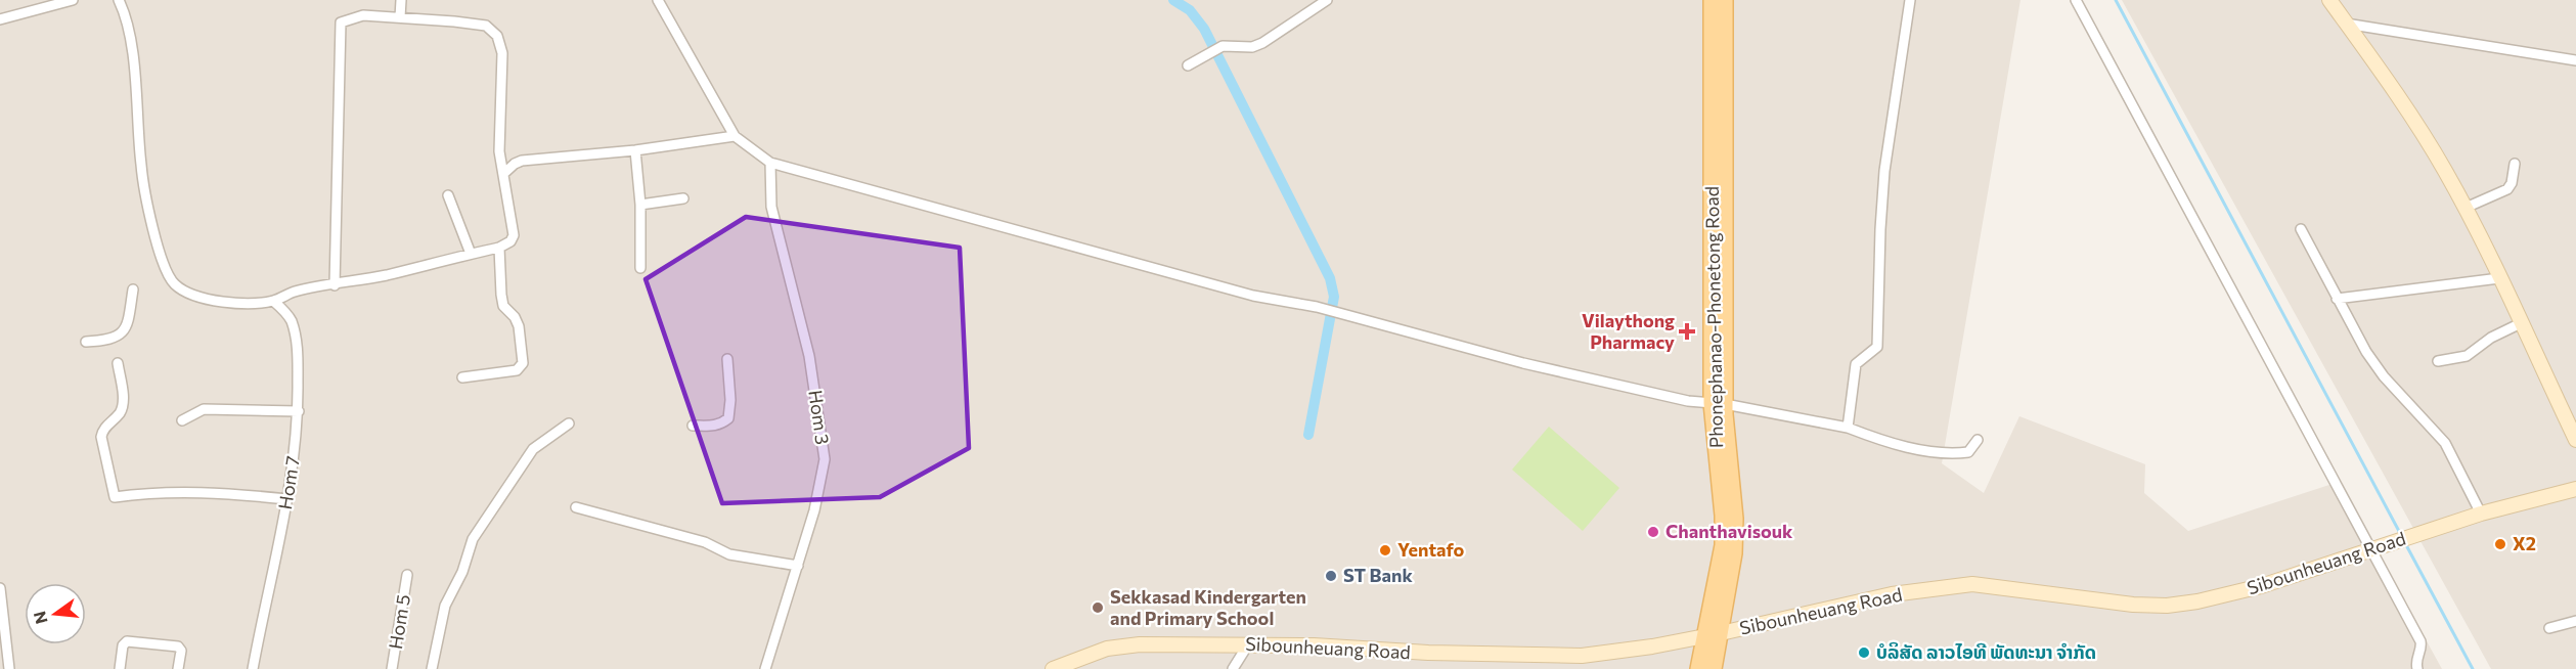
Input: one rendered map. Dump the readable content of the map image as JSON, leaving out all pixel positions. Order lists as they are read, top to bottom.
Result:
{
  "streets": {
    "main road": ["Phonephanao-Phonetong Road"],
    "street": [
      "Hom 3",
      "Hom 7",
      "Sibounheuang Road",
      "Hom 5"
    ]
  },
  "crossings": [
    ["Phonephanao-Phonetong Road", "Sibounheuang Road"]
  ],
  "places": {
    "health": ["Vilaythong Pharmacy"],
    "other": [
      "Chanthavisouk",
      "X2",
      "Yentafo",
      "ST Bank",
      "Sekkasad Kindergarten and Primary School",
      "ບໍລິສັດ ລາວໄອທີ ພັດທະນາ ຈຳກັດ"
    ]
  },
  "north": "left"
}
